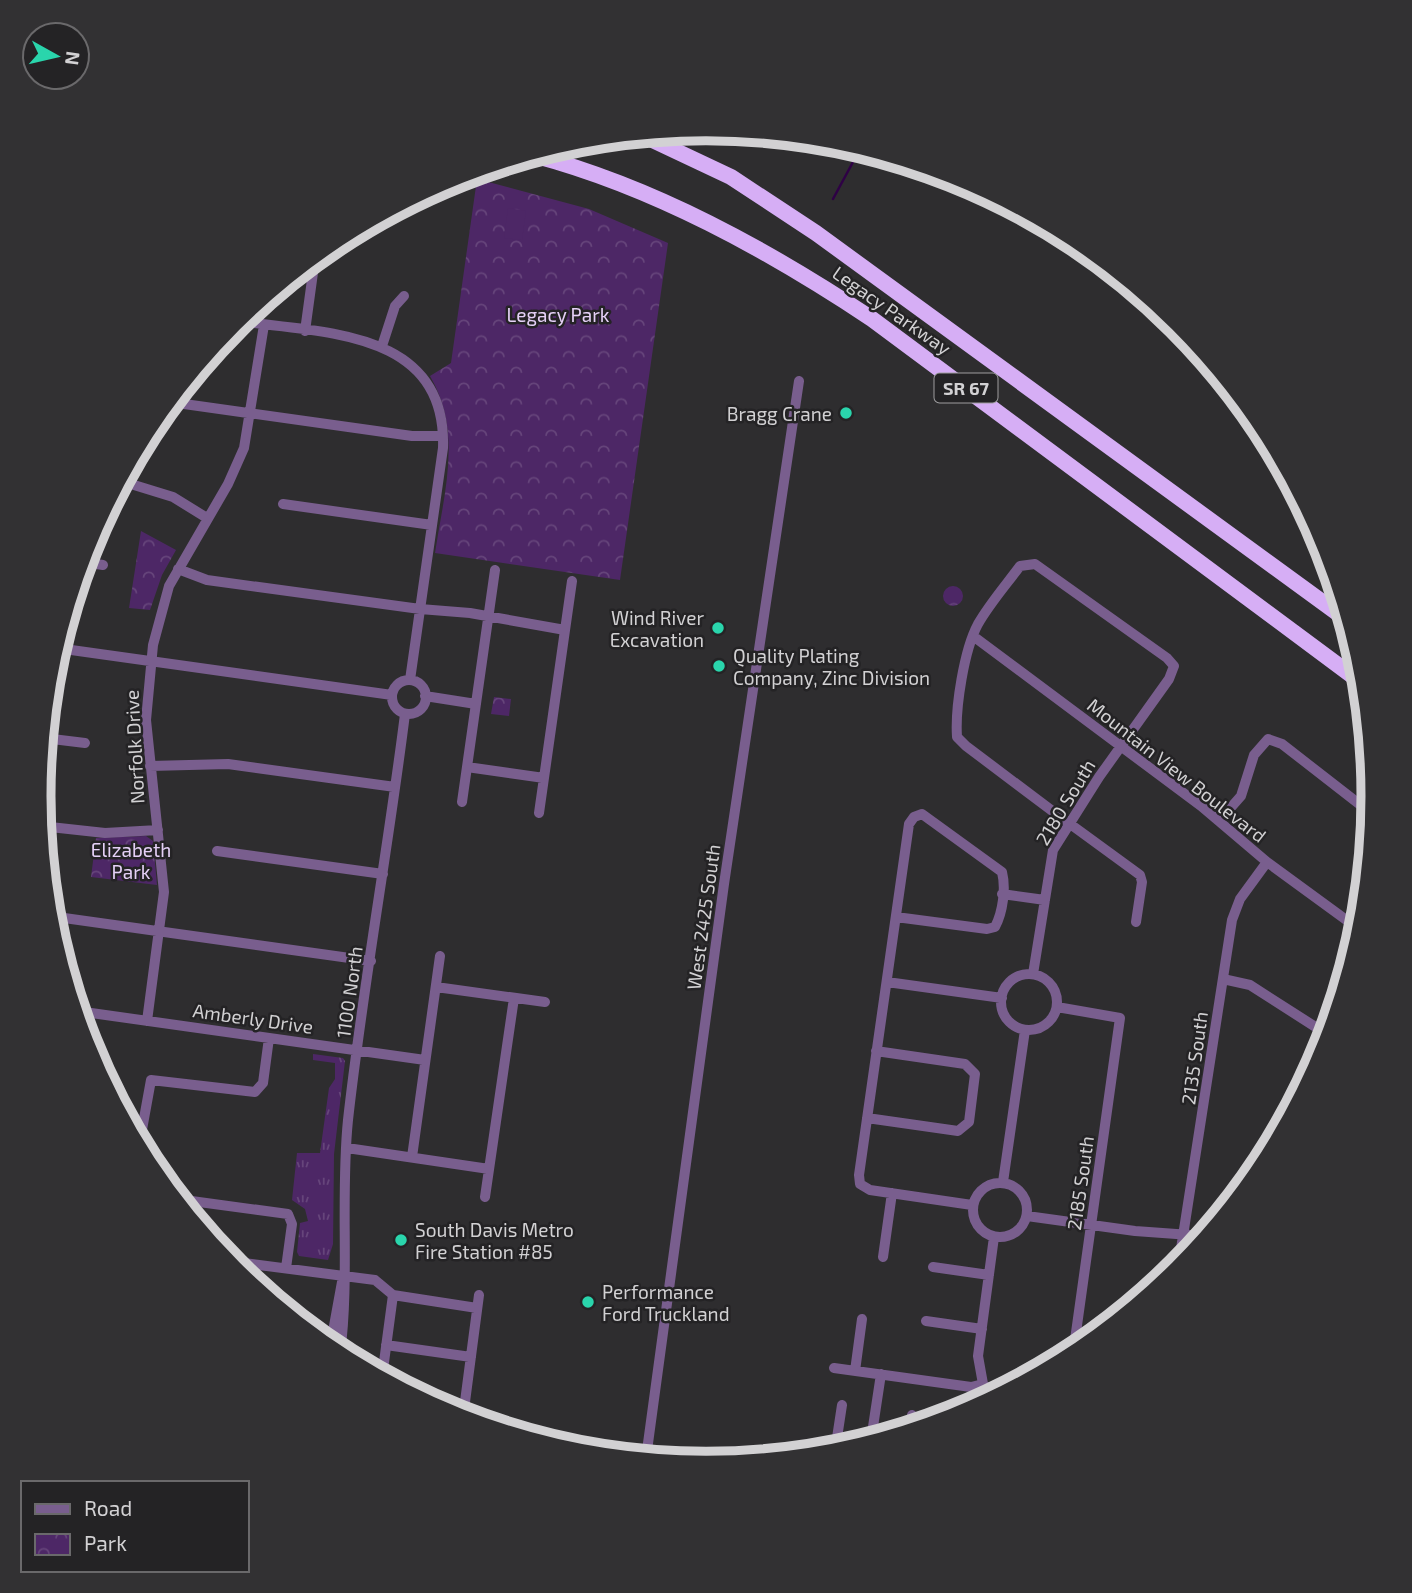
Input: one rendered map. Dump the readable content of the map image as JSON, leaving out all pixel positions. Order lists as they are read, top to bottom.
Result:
{
  "streets": {
    "highway": ["Legacy Parkway", "SR 67"],
    "street": [
      "Norfolk Drive",
      "Mountain View Boulevard",
      "2180 South",
      "West 2425 South",
      "1100 North",
      "Amberly Drive",
      "2135 South",
      "2185 South"
    ]
  },
  "crossings": [
    ["Norfolk Drive", "Amberly Drive"],
    ["Mountain View Boulevard", "2180 South"],
    ["Mountain View Boulevard", "2135 South"],
    ["2180 South", "2185 South"],
    ["1100 North", "Amberly Drive"]
  ],
  "parks": ["Legacy Park", "Elizabeth Park"],
  "places": [
    "Bragg Crane",
    "Wind River Excavation",
    "Quality Plating Company, Zinc Division",
    "South Davis Metro Fire Station #85",
    "Performance Ford Truckland"
  ],
  "legend": ["Road", "Park"],
  "north": "right"
}
